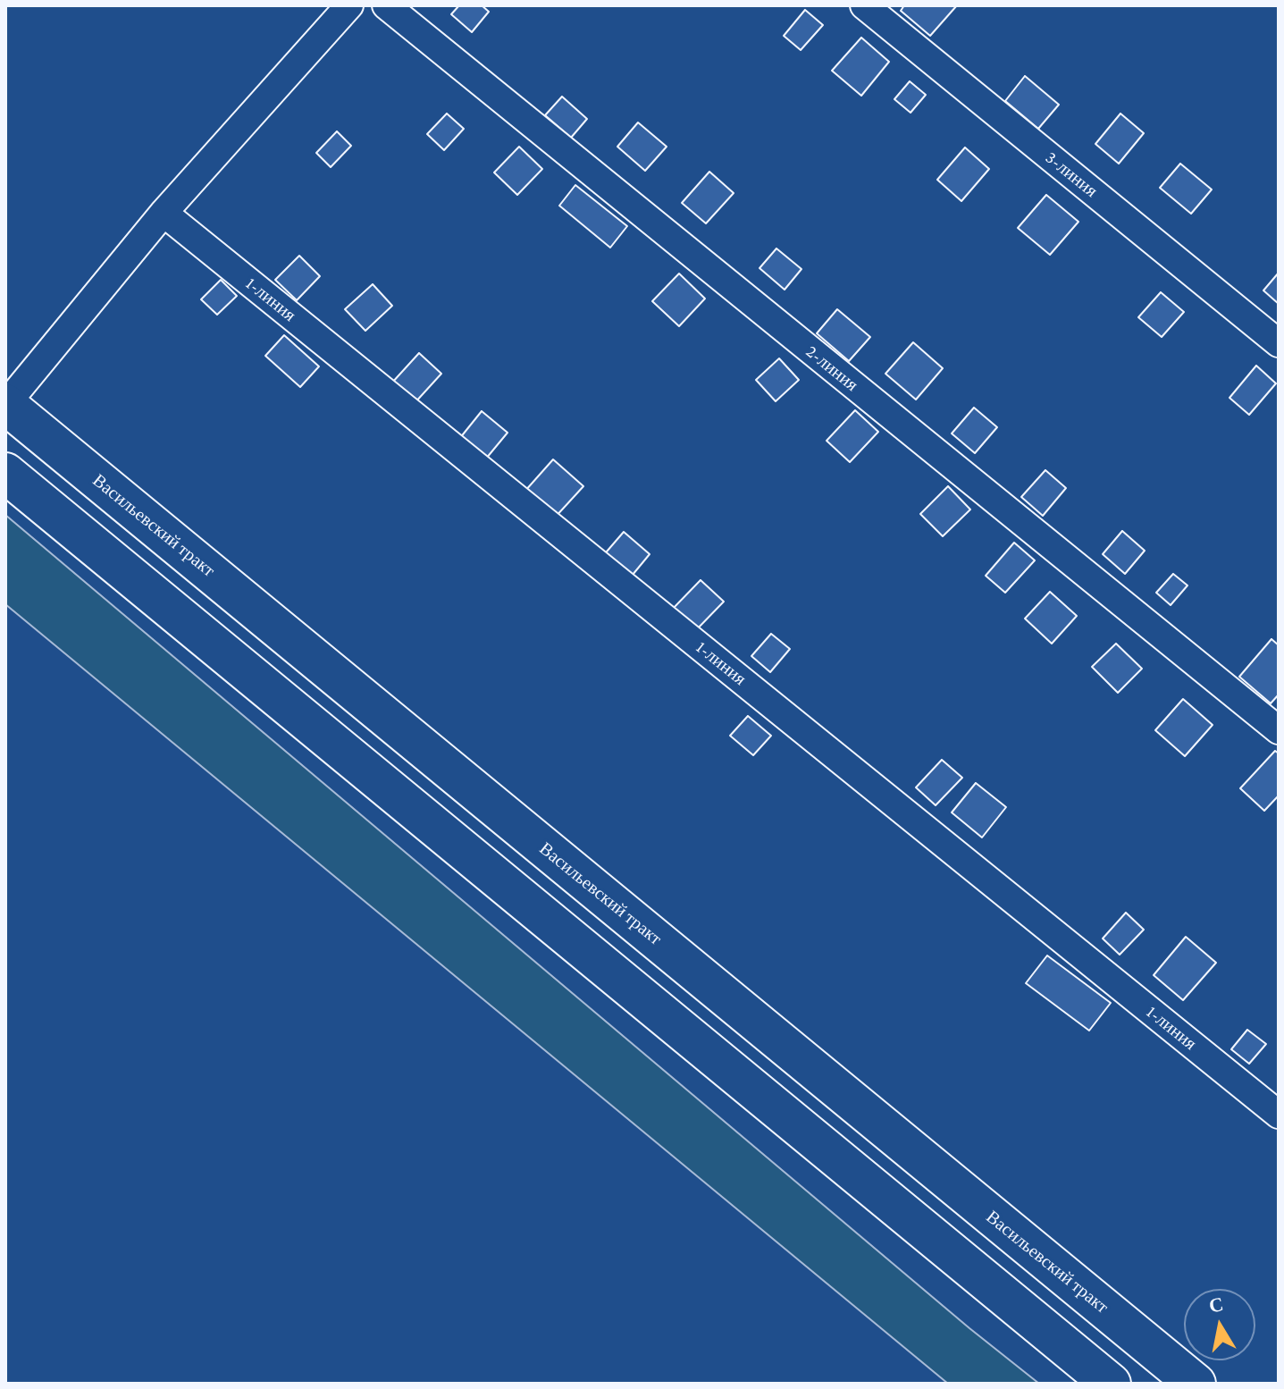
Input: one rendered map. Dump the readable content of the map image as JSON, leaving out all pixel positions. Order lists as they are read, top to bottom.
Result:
{
  "streets": {
    "main road": ["Васильевский тракт"],
    "street": ["3-линия", "1-линия", "2-линия"]
  },
  "north": "top"
}
